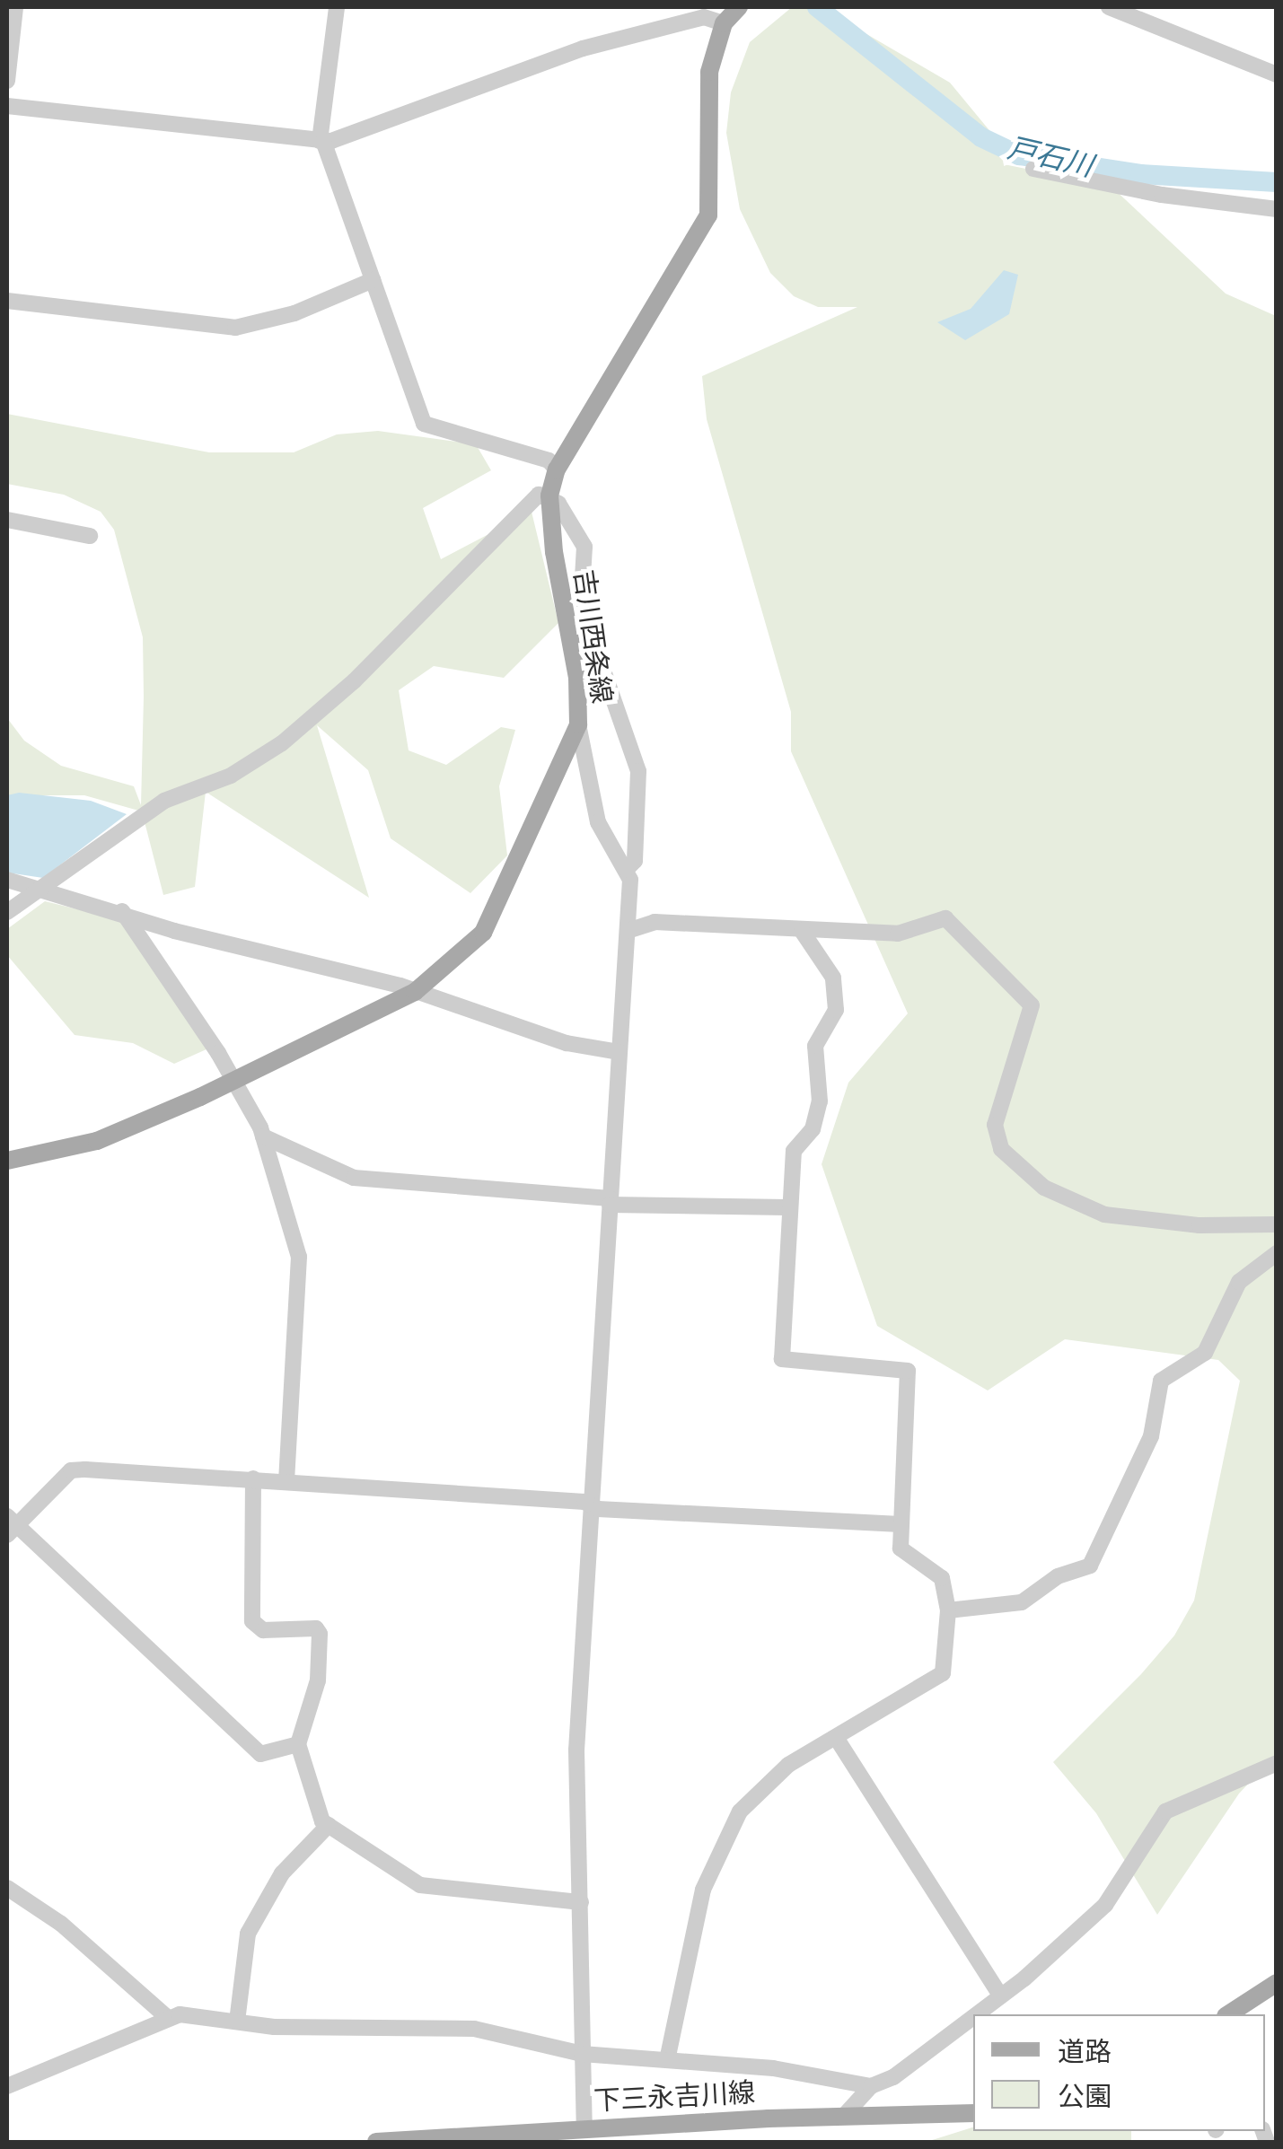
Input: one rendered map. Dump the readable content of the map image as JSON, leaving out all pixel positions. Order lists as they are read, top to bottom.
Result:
{
  "streets": {
    "main road": ["吉川西条線", "下三永吉川線"]
  },
  "water": ["戸石川"],
  "legend": ["道路", "公園"]
}
